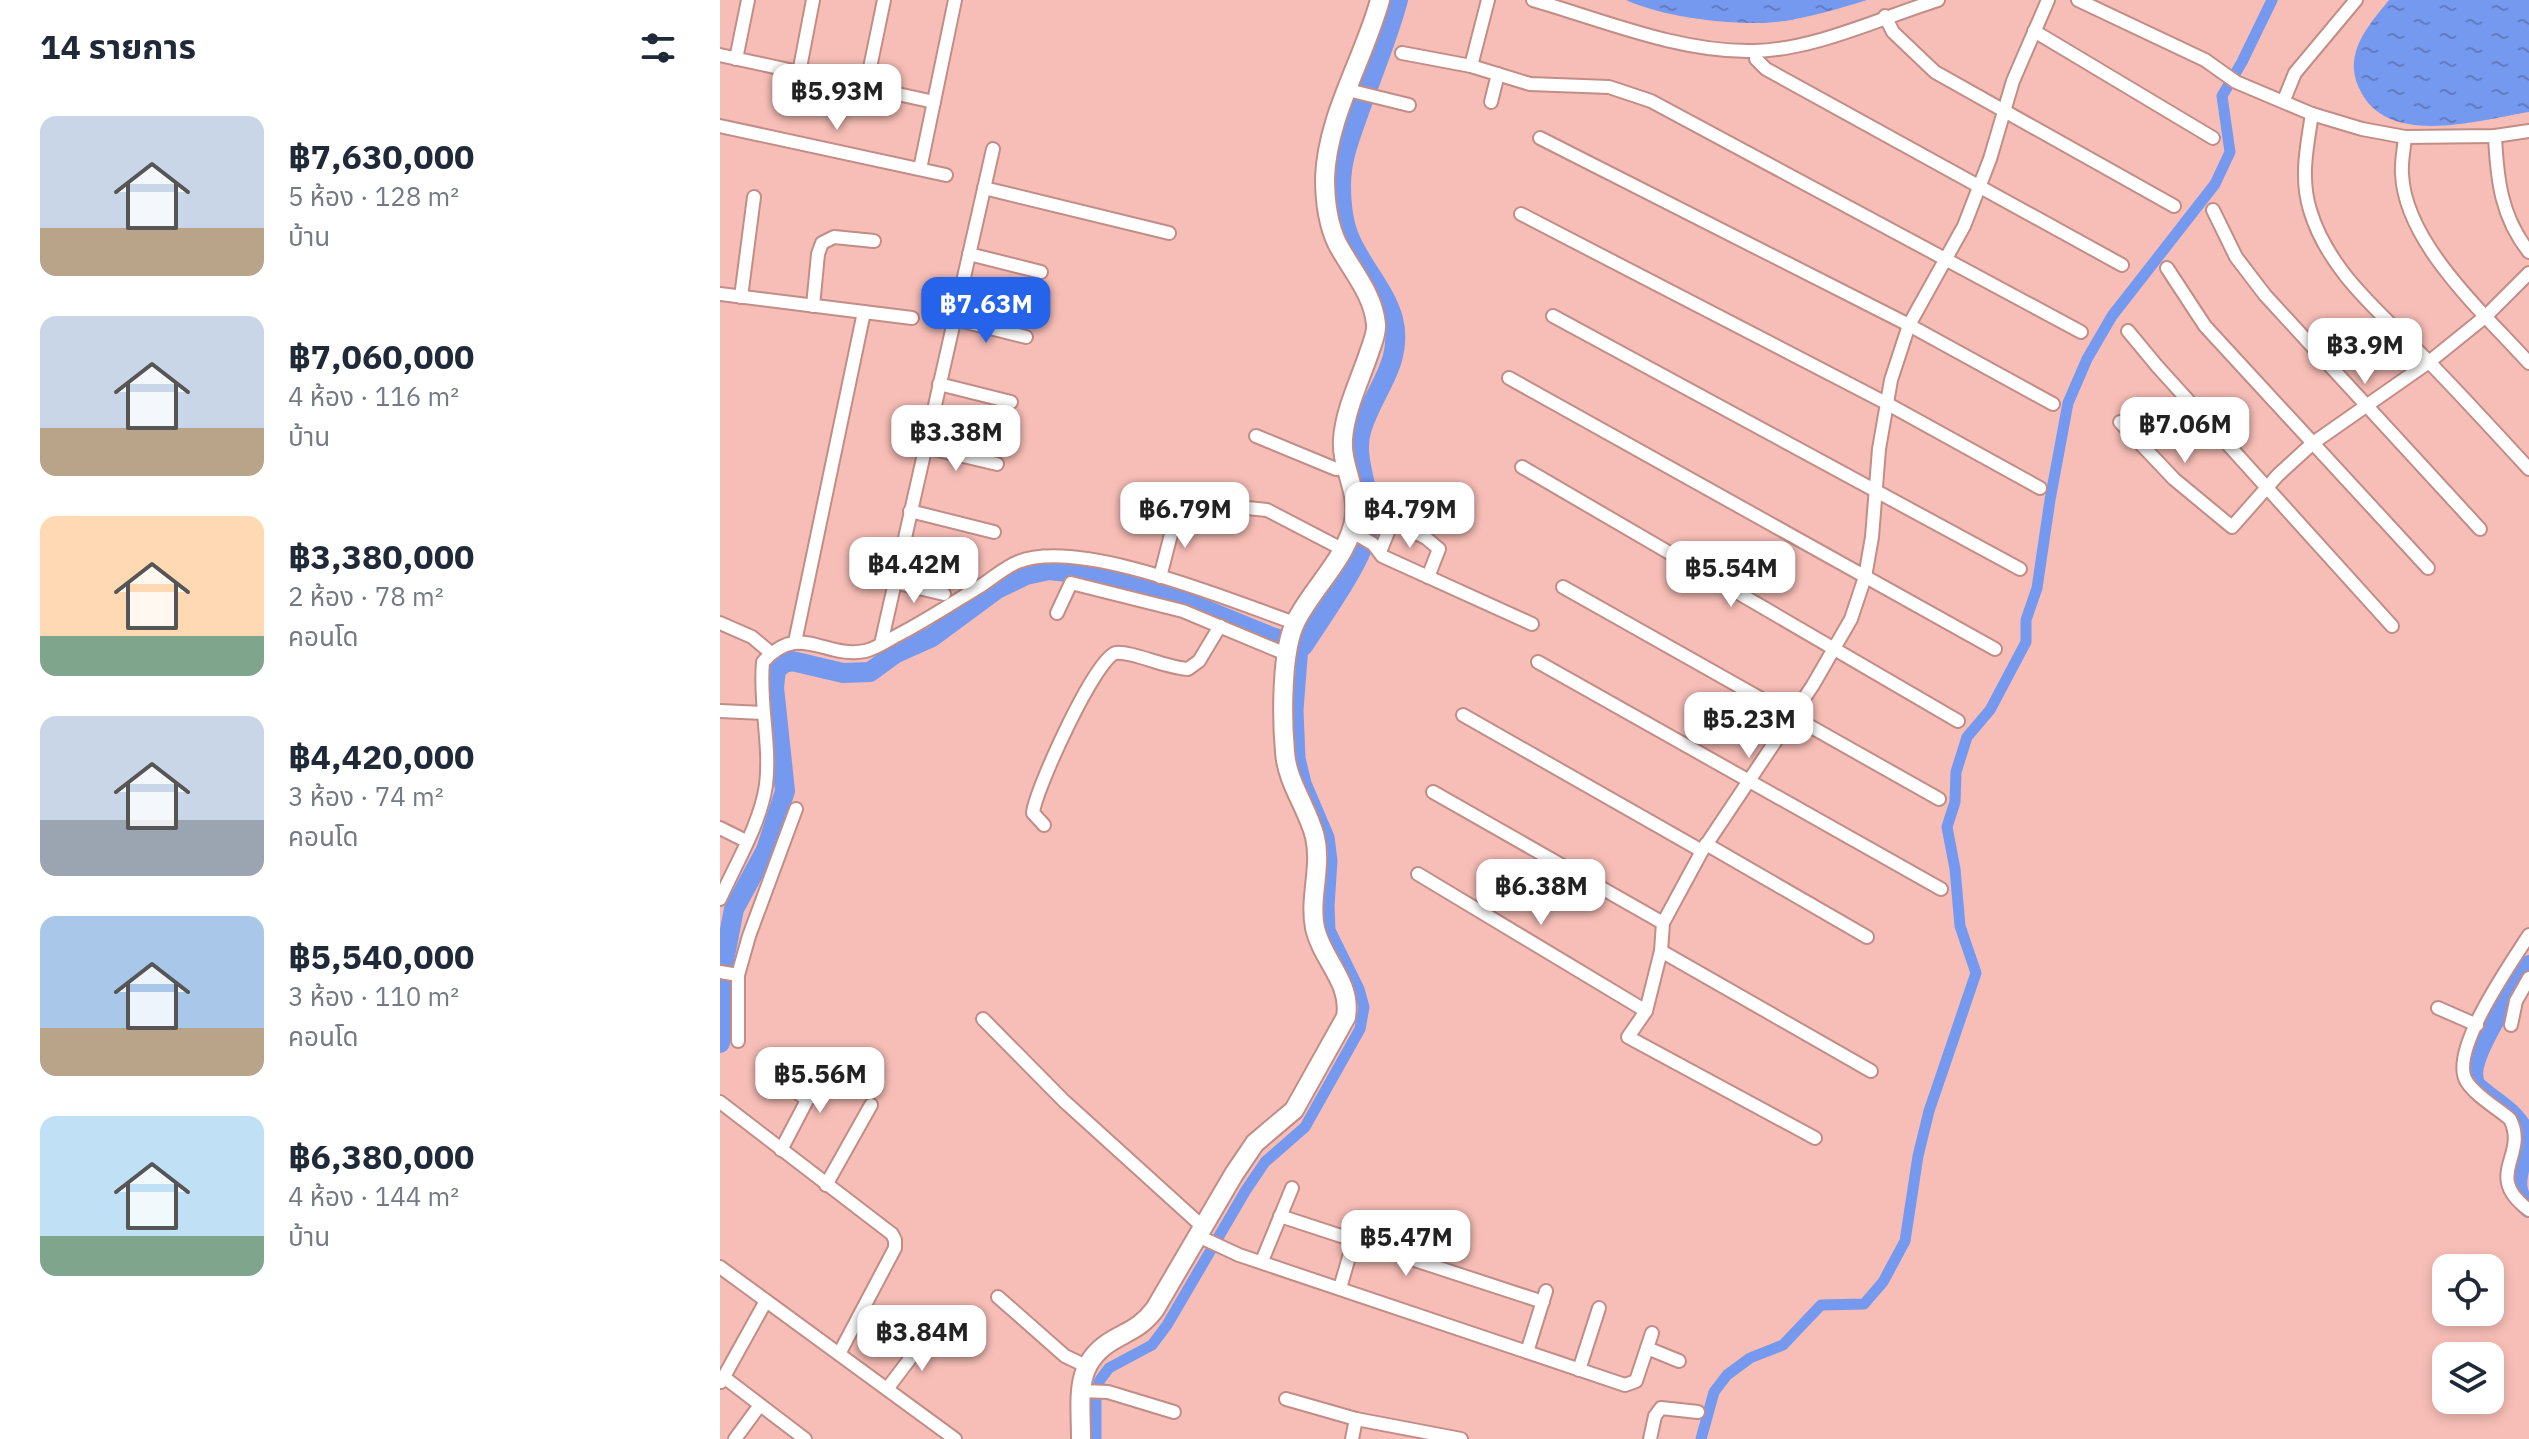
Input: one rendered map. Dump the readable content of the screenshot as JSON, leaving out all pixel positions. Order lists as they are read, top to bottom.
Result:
{
  "page": {
    "heading": "14 รายการ",
    "price": [
      "฿5.93M",
      "฿7.63M",
      "฿3.9M",
      "฿7.06M",
      "฿3.38M",
      "฿6.79M",
      "฿4.79M",
      "฿4.42M",
      "฿5.54M",
      "฿5.23M",
      "฿6.38M",
      "฿5.56M",
      "฿5.47M",
      "฿3.84M"
    ],
    "list": [
      {
        "name": "฿7,630,000",
        "note": "5 ห้อง · 128 m² · บ้าน"
      },
      {
        "name": "฿7,060,000",
        "note": "4 ห้อง · 116 m² · บ้าน"
      },
      {
        "name": "฿3,380,000",
        "note": "2 ห้อง · 78 m² · คอนโด"
      },
      {
        "name": "฿4,420,000",
        "note": "3 ห้อง · 74 m² · คอนโด"
      },
      {
        "name": "฿5,540,000",
        "note": "3 ห้อง · 110 m² · คอนโด"
      },
      {
        "name": "฿6,380,000",
        "note": "4 ห้อง · 144 m² · บ้าน"
      }
    ]
  }
}
